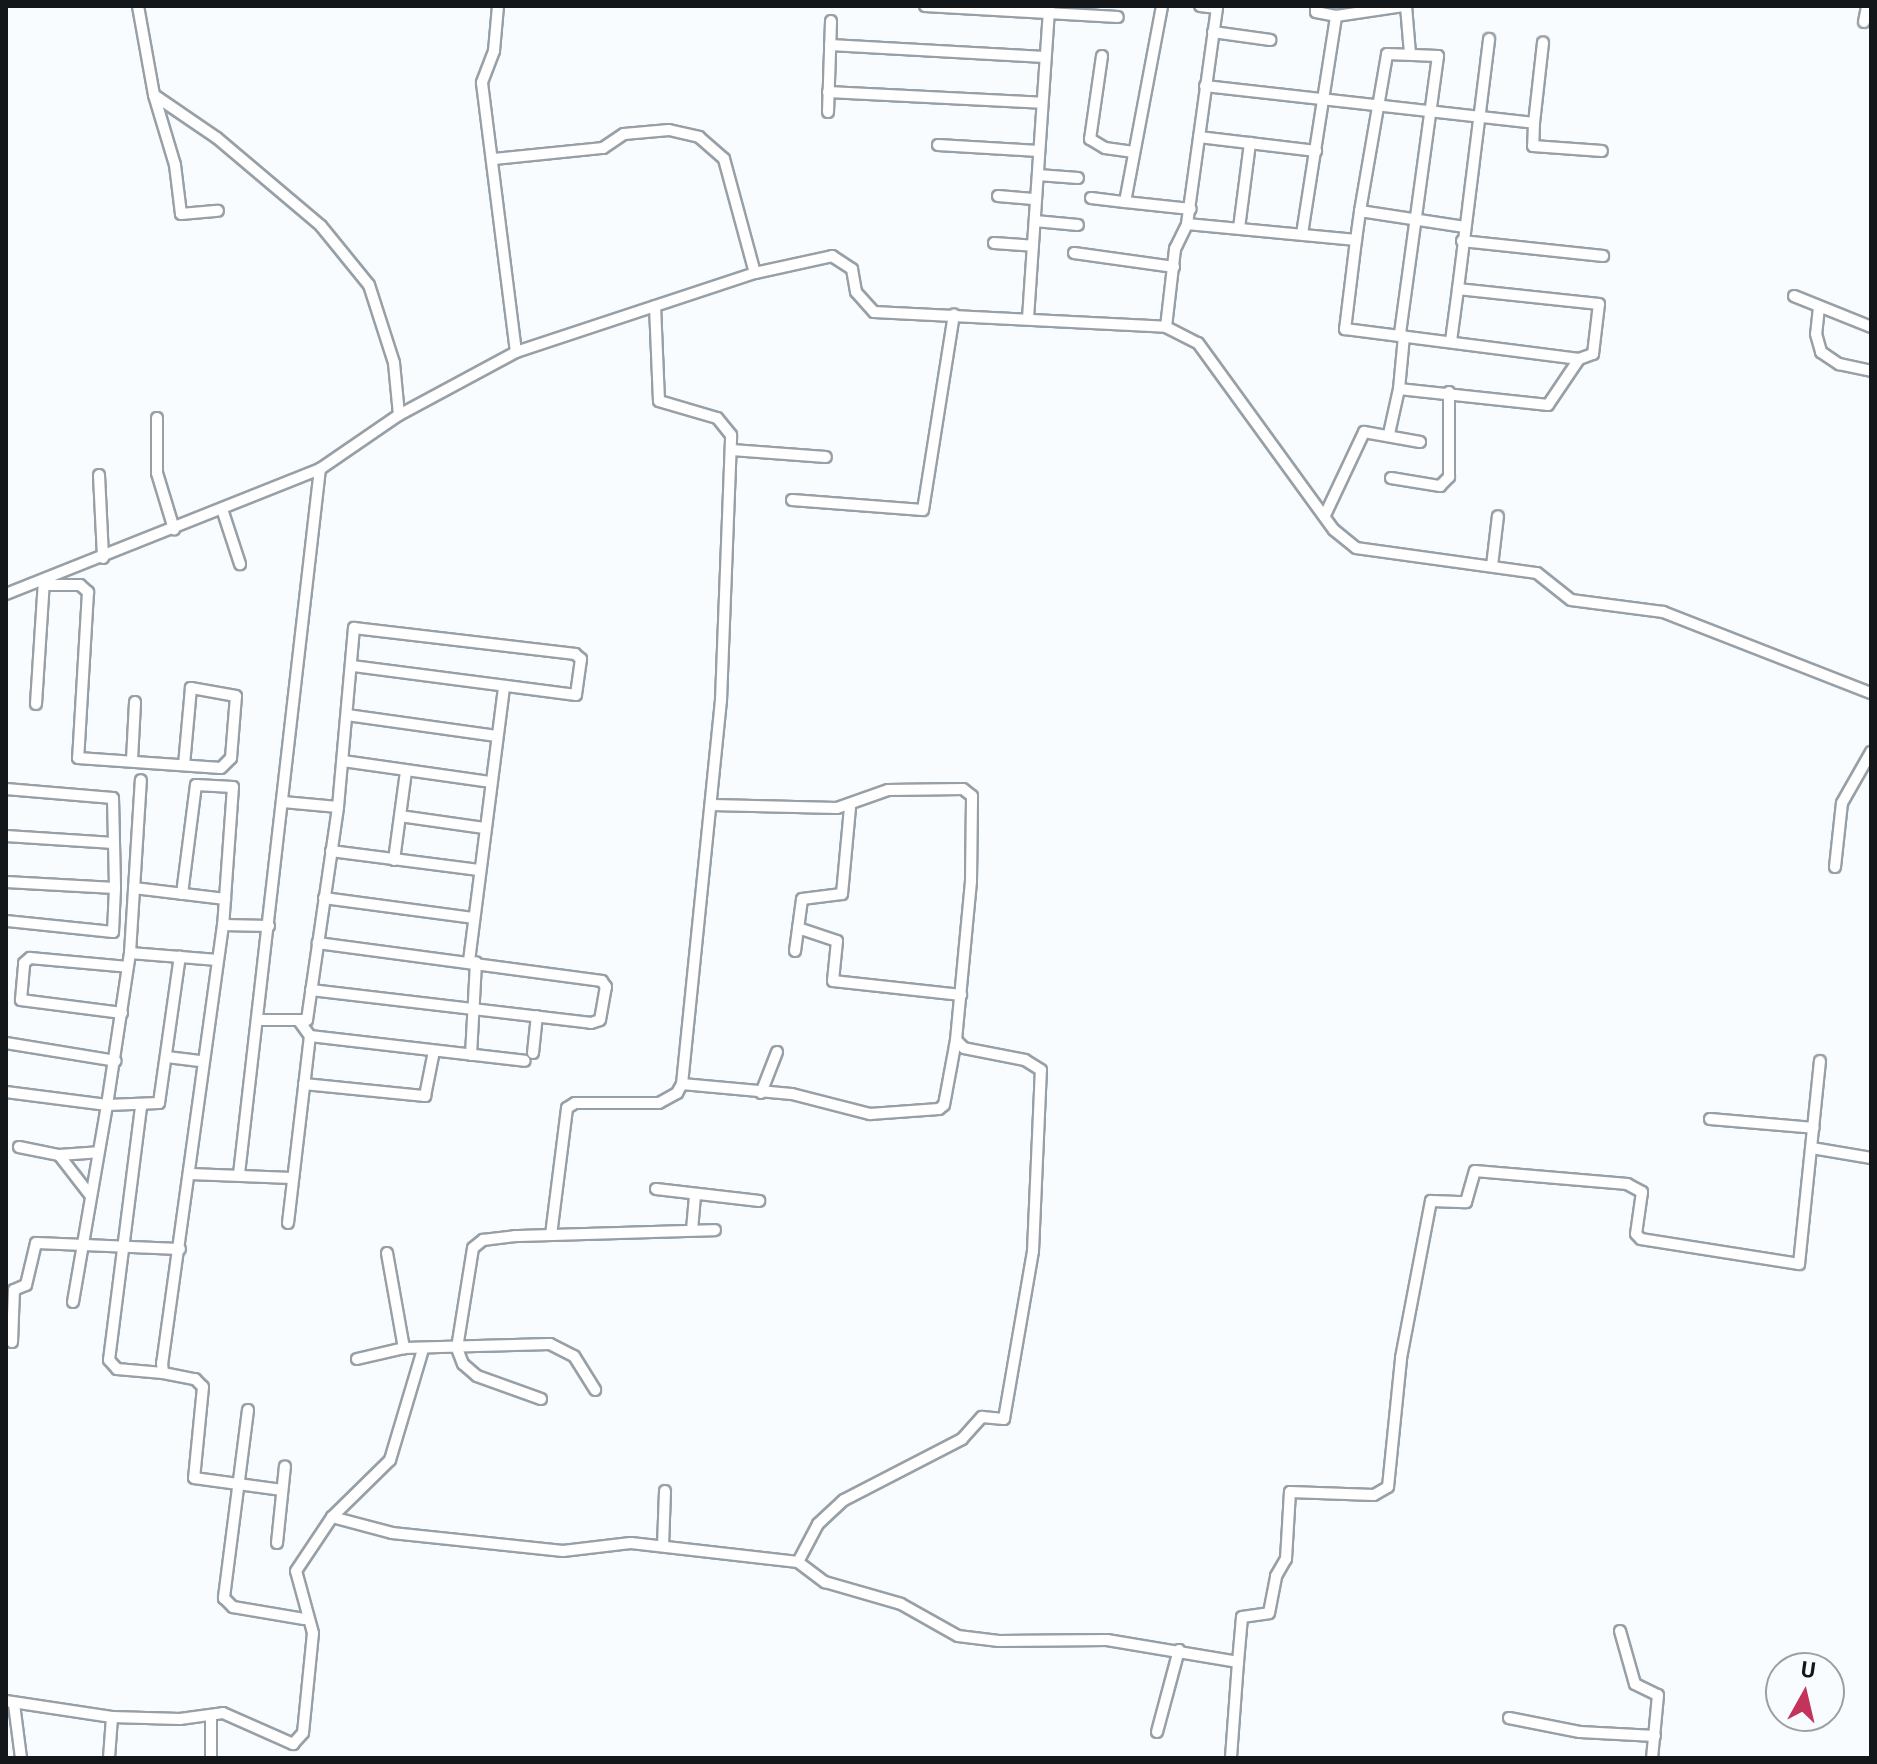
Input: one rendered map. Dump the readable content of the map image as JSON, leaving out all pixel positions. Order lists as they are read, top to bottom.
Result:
{
  "north": "top"
}
